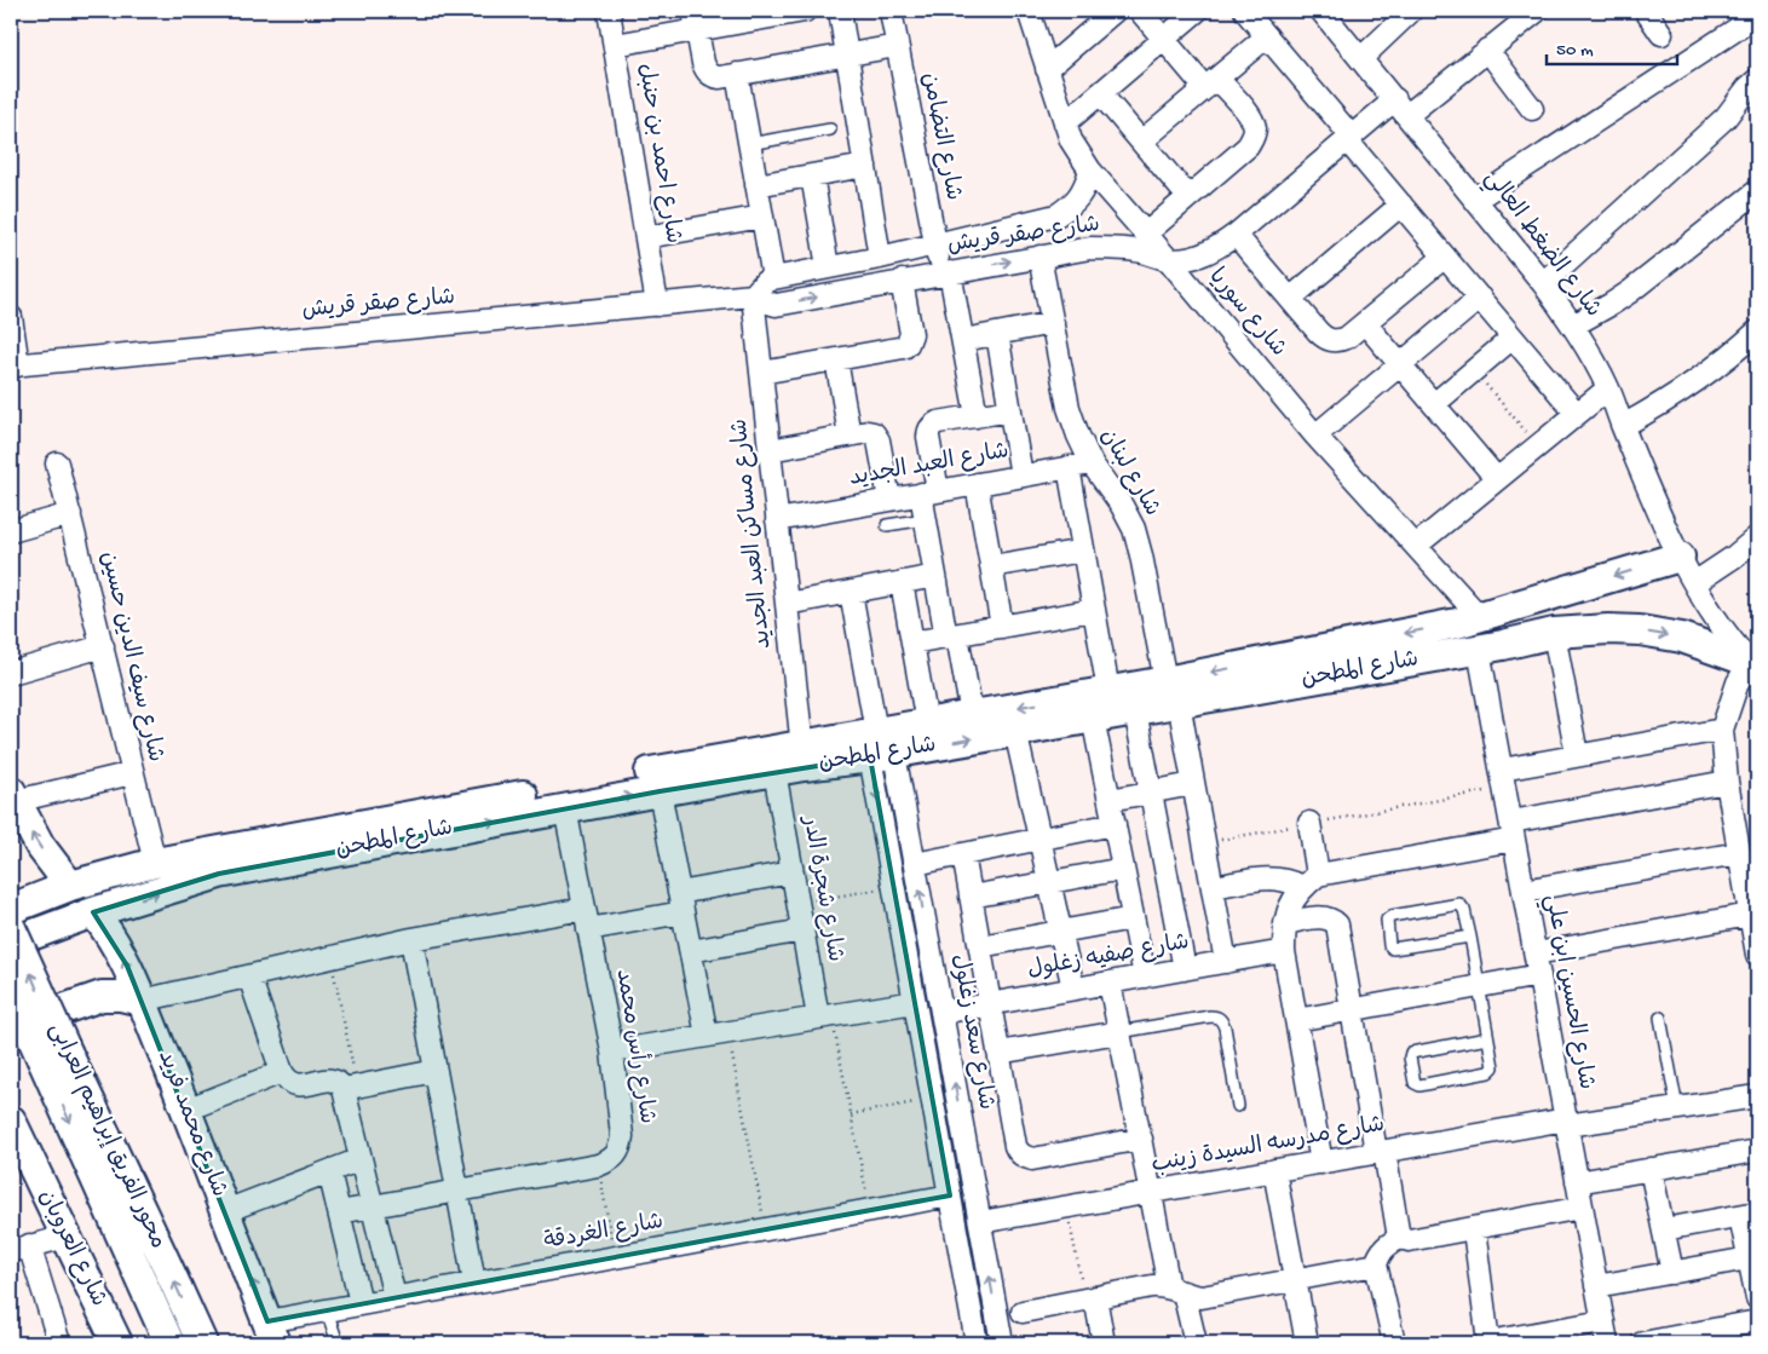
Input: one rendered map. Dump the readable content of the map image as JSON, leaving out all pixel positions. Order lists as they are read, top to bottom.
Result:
{
  "streets": {
    "street": [
      "شارع التضامن",
      "شارع احمد بن حنبل",
      "شارع صقر قريش",
      "شارع الضغط العالي",
      "شارع سوريا",
      "شارع العبد الجديد",
      "شارع لبنان",
      "شارع مساكن العبد الجديد",
      "شارع سيف الدين حسين",
      "شارع المطحن",
      "شارع شجرة الدر",
      "شارع صفيه زغلول",
      "شارع الحسين ابن علي",
      "شارع سعد زغلول",
      "شارع رأس محمد",
      "شارع محمد فريد",
      "محور الفريق إبراهيم العرابى",
      "شارع مدرسه السيدة زينب",
      "شارع الغردقة",
      "شارع العروبان"
    ]
  },
  "crossings": [
    ["شارع التضامن", "شارع صقر قريش"],
    ["شارع احمد بن حنبل", "شارع صقر قريش"],
    ["شارع صقر قريش", "شارع الضغط العالي"],
    ["شارع صقر قريش", "شارع سوريا"],
    ["شارع صقر قريش", "شارع لبنان"],
    ["شارع صقر قريش", "شارع مساكن العبد الجديد"],
    ["شارع الضغط العالي", "شارع المطحن"],
    ["شارع سوريا", "شارع المطحن"],
    ["شارع العبد الجديد", "شارع لبنان"],
    ["شارع العبد الجديد", "شارع مساكن العبد الجديد"],
    ["شارع لبنان", "شارع المطحن"],
    ["شارع لبنان", "شارع صفيه زغلول"],
    ["شارع مساكن العبد الجديد", "شارع المطحن"],
    ["شارع سيف الدين حسين", "شارع المطحن"],
    ["شارع المطحن", "شارع شجرة الدر"],
    ["شارع المطحن", "شارع الحسين ابن علي"],
    ["شارع المطحن", "شارع سعد زغلول"],
    ["شارع المطحن", "شارع رأس محمد"],
    ["شارع المطحن", "شارع محمد فريد"],
    ["شارع صفيه زغلول", "شارع سعد زغلول"],
    ["شارع الحسين ابن علي", "شارع مدرسه السيدة زينب"],
    ["شارع سعد زغلول", "شارع مدرسه السيدة زينب"],
    ["شارع محمد فريد", "شارع الغردقة"]
  ],
  "scale_bar": "50 m"
}
